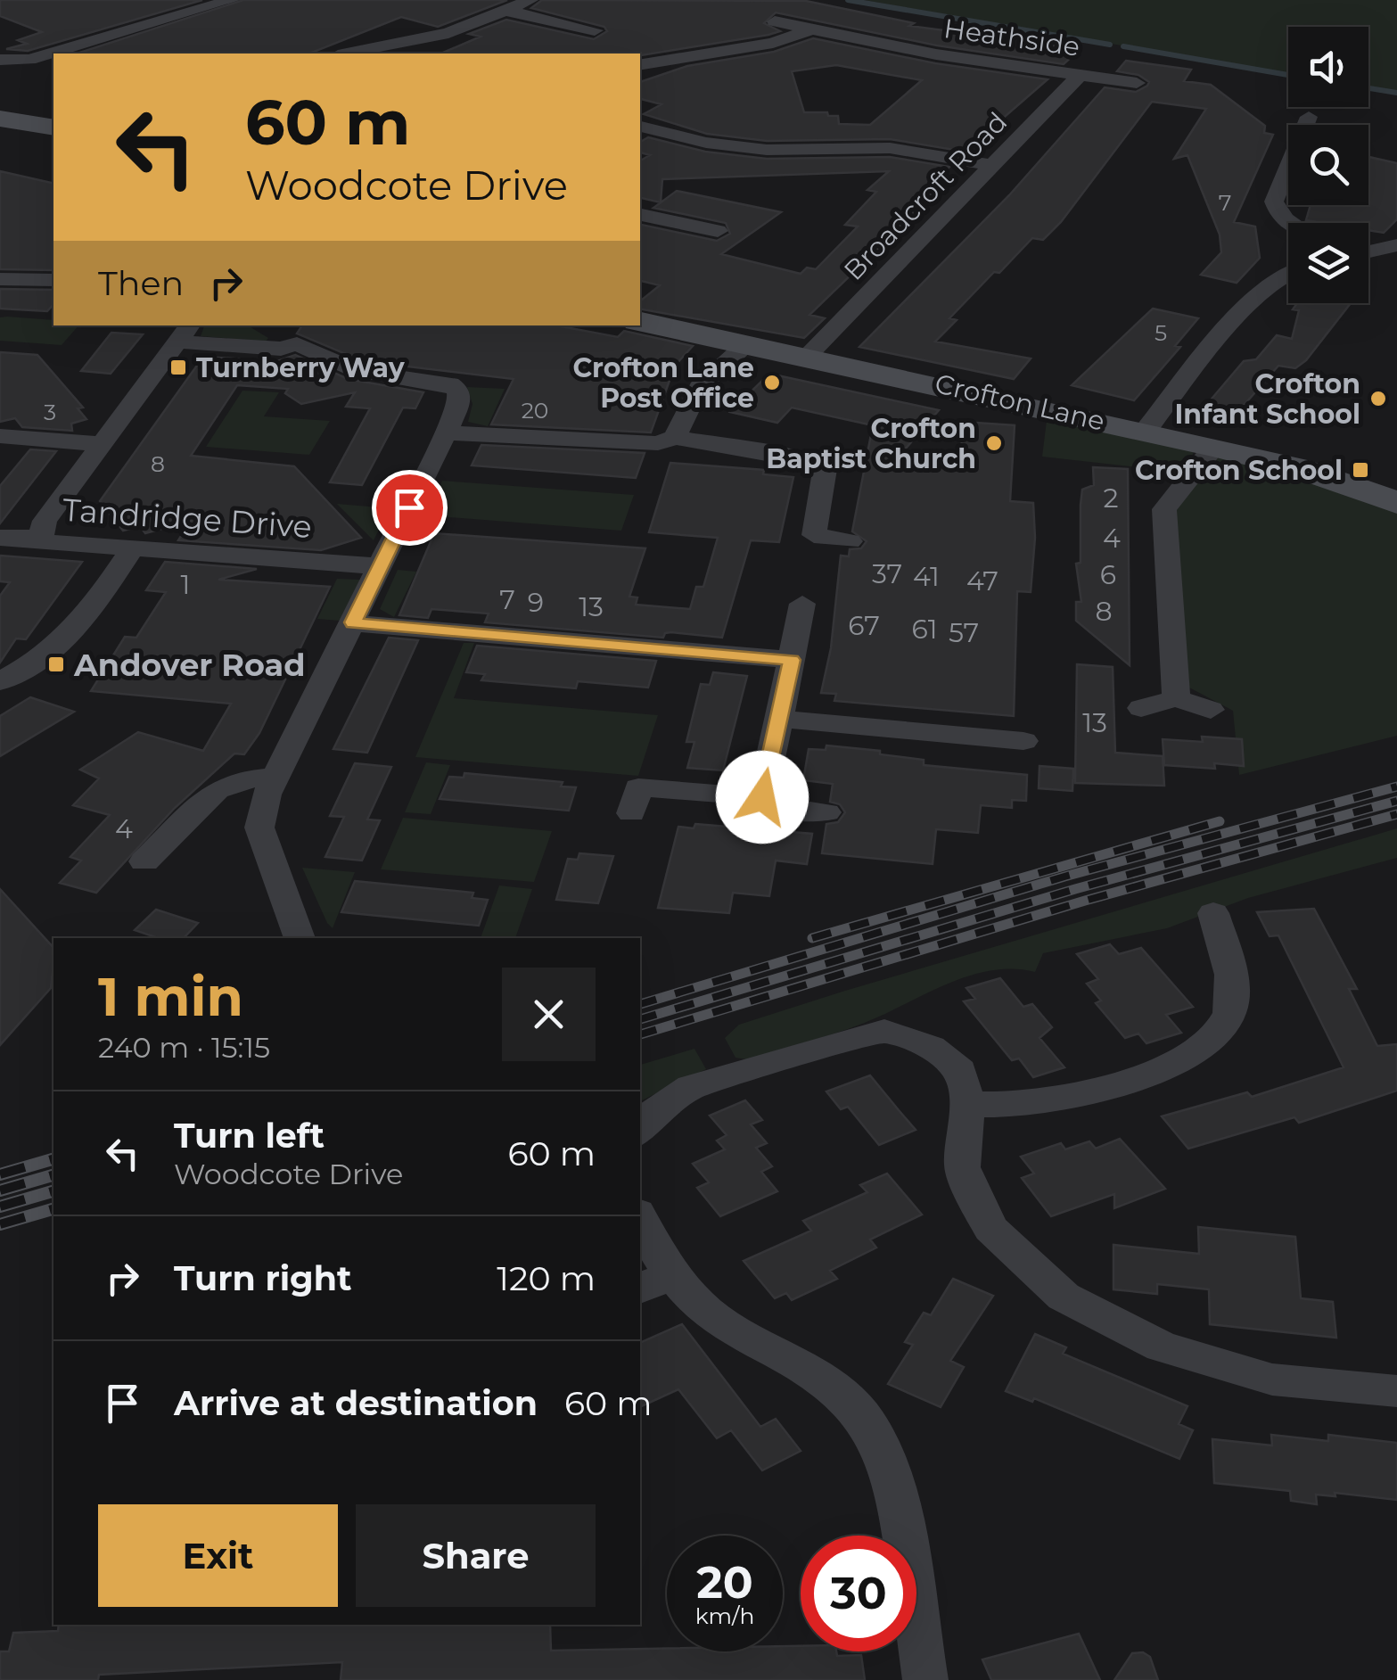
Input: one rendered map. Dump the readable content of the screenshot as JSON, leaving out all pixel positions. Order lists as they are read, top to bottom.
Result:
{
  "streets": {
    "street": [
      "Heathside",
      "Broadcroft Road",
      "Crofton Lane",
      "Tandridge Drive"
    ]
  },
  "crossings": [
    ["Heathside", "Broadcroft Road"],
    ["Broadcroft Road", "Crofton Lane"]
  ],
  "places": {
    "transit": ["Turnberry Way", "Crofton School", "Andover Road"],
    "other": ["Crofton Lane Post Office", "Crofton Infant School", "Crofton Baptist Church"]
  },
  "house_numbers": [
    "7",
    "5",
    "20",
    "3",
    "8",
    "2",
    "4",
    "37",
    "6",
    "41",
    "47",
    "1",
    "7",
    "9",
    "13",
    "8",
    "67",
    "61",
    "57",
    "13",
    "4"
  ],
  "page": {
    "turn": ["60 m", "Woodcote Drive"],
    "then": "Then",
    "heading": ["1 min", "240 m · 15:15"],
    "list": [
      {
        "name": "Turn left",
        "note": "Woodcote Drive",
        "value": "60 m"
      },
      {
        "name": "Turn right",
        "value": "120 m"
      },
      {
        "name": "Arrive at destination",
        "value": "60 m"
      }
    ],
    "buttons": ["Exit", "Share"],
    "speed": "20 km/h",
    "limit": "30"
  }
}
